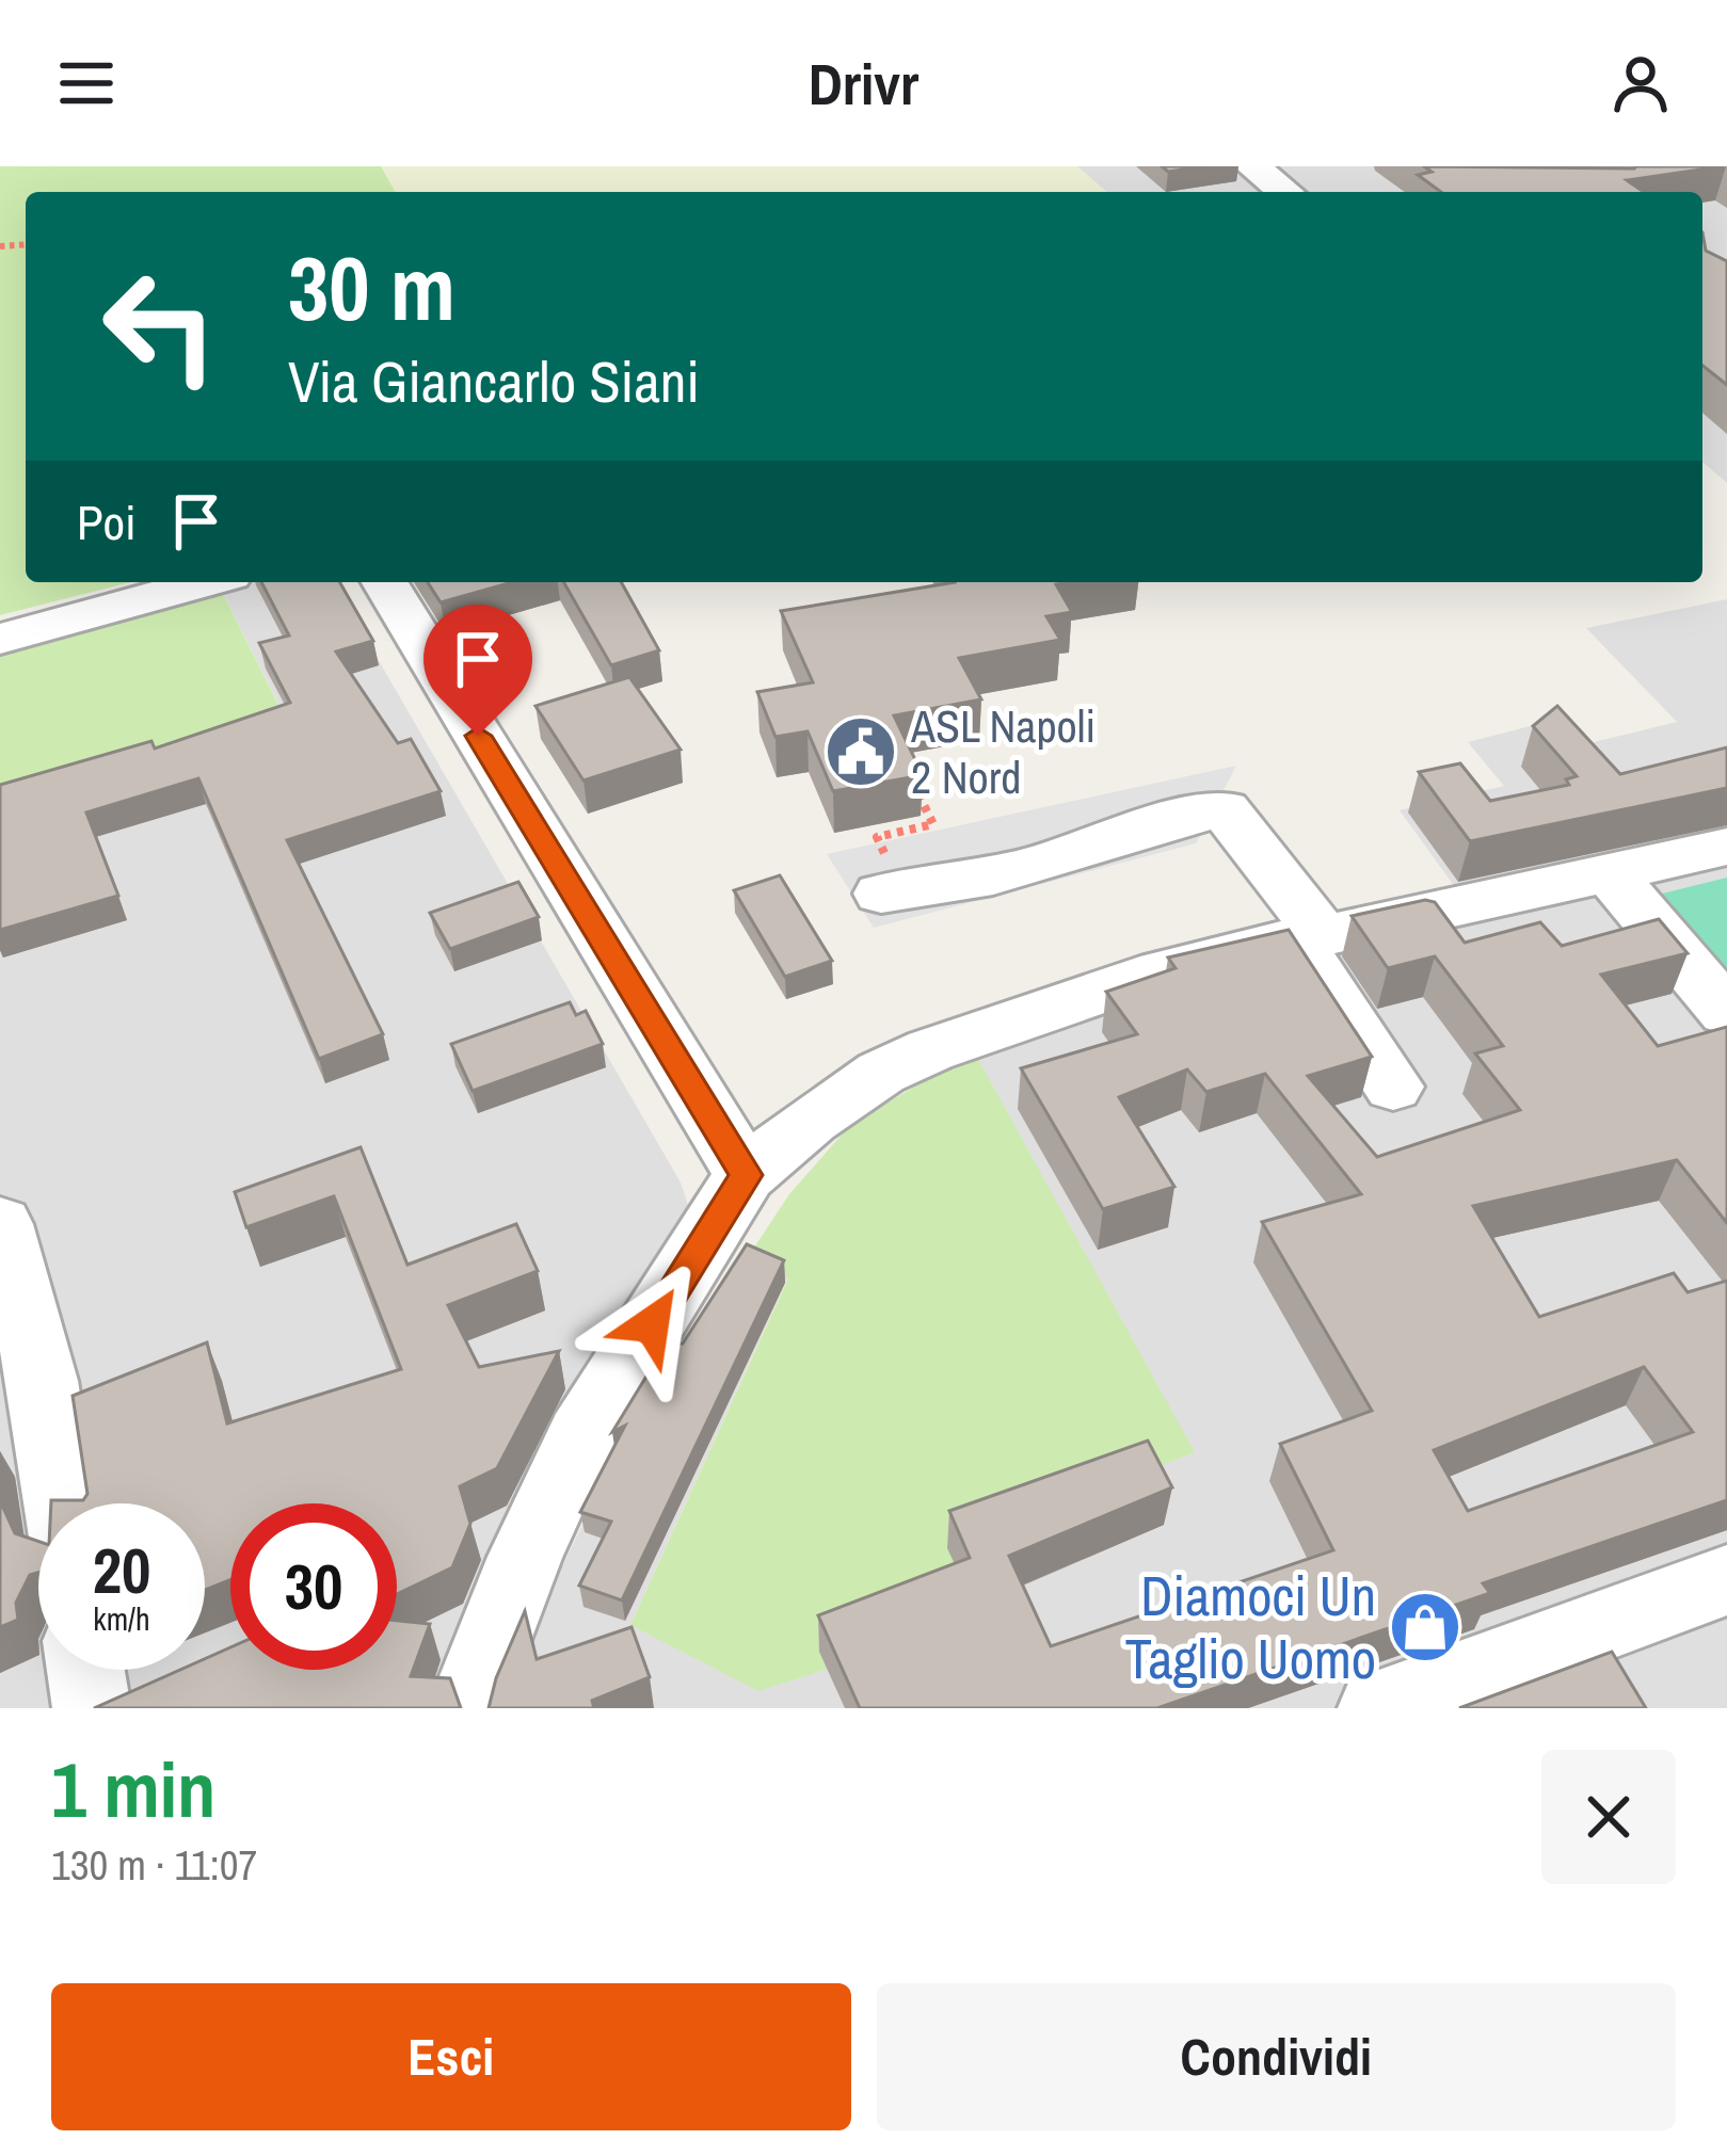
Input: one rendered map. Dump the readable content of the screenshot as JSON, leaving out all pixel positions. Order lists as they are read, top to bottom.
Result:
{
  "places": {
    "public building": ["ASL Napoli 2 Nord"],
    "shop": ["Diamoci Un Taglio Uomo"]
  },
  "page": {
    "header": "Drivr",
    "turn": ["30 m", "Via Giancarlo Siani"],
    "then": "Poi",
    "speed": "20 km/h",
    "limit": "30",
    "heading": ["1 min", "130 m · 11:07"],
    "buttons": ["Esci", "Condividi"]
  }
}
